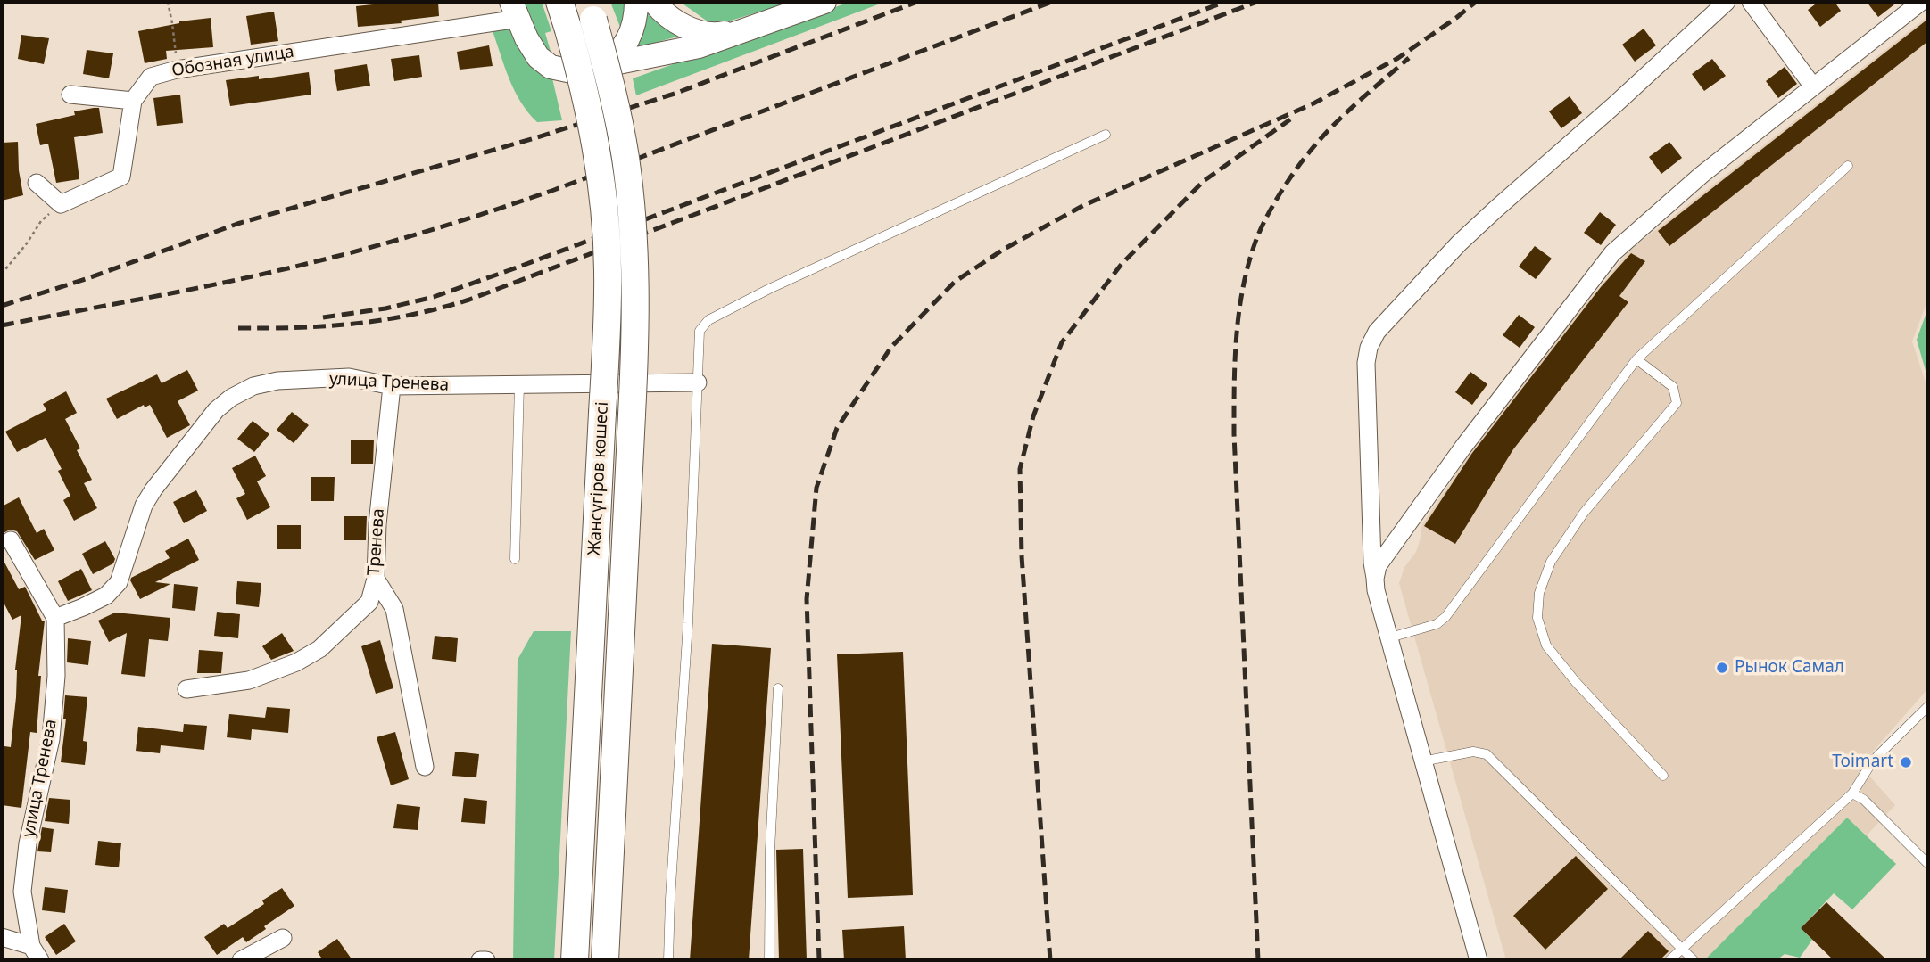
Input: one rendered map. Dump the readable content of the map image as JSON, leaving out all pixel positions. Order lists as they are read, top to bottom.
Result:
{
  "streets": {
    "main road": ["Жансүгіров көшесі"],
    "street": ["Обозная улица", "улица Тренева", "Тренева"]
  },
  "crossings": [
    ["улица Тренева", "Тренева"]
  ],
  "places": ["Рынок Самал", "Toimart"]
}
